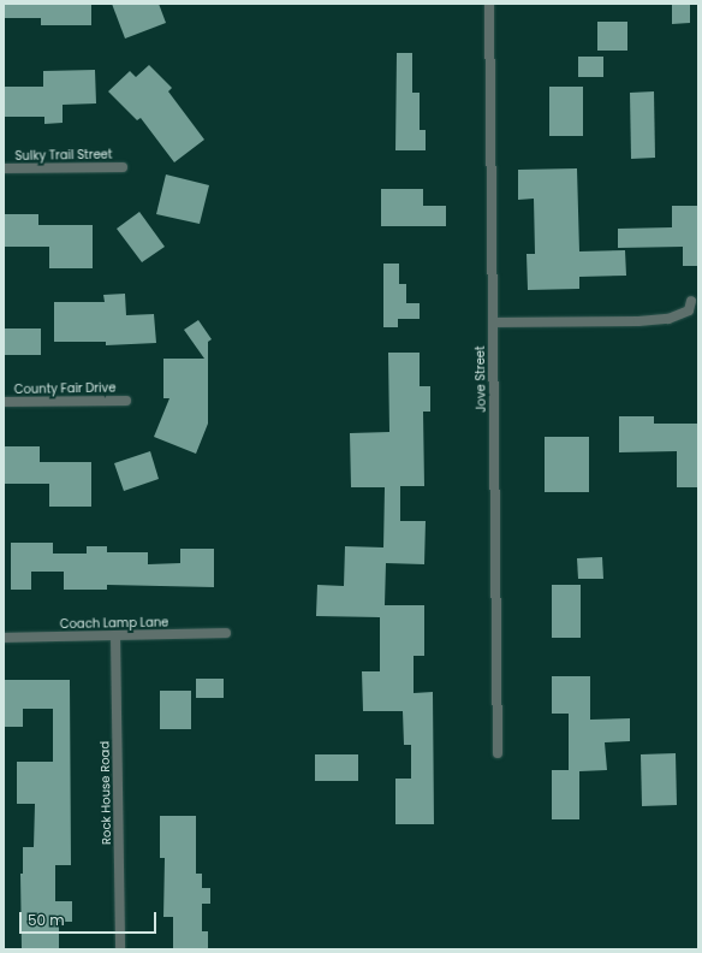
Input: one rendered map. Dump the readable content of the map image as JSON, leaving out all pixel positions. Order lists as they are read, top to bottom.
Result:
{
  "streets": {
    "street": [
      "Sulky Trail Street",
      "Jove Street",
      "County Fair Drive",
      "Coach Lamp Lane",
      "Rock House Road"
    ]
  },
  "crossings": [
    ["Coach Lamp Lane", "Rock House Road"]
  ],
  "scale_bar": "50 m"
}
